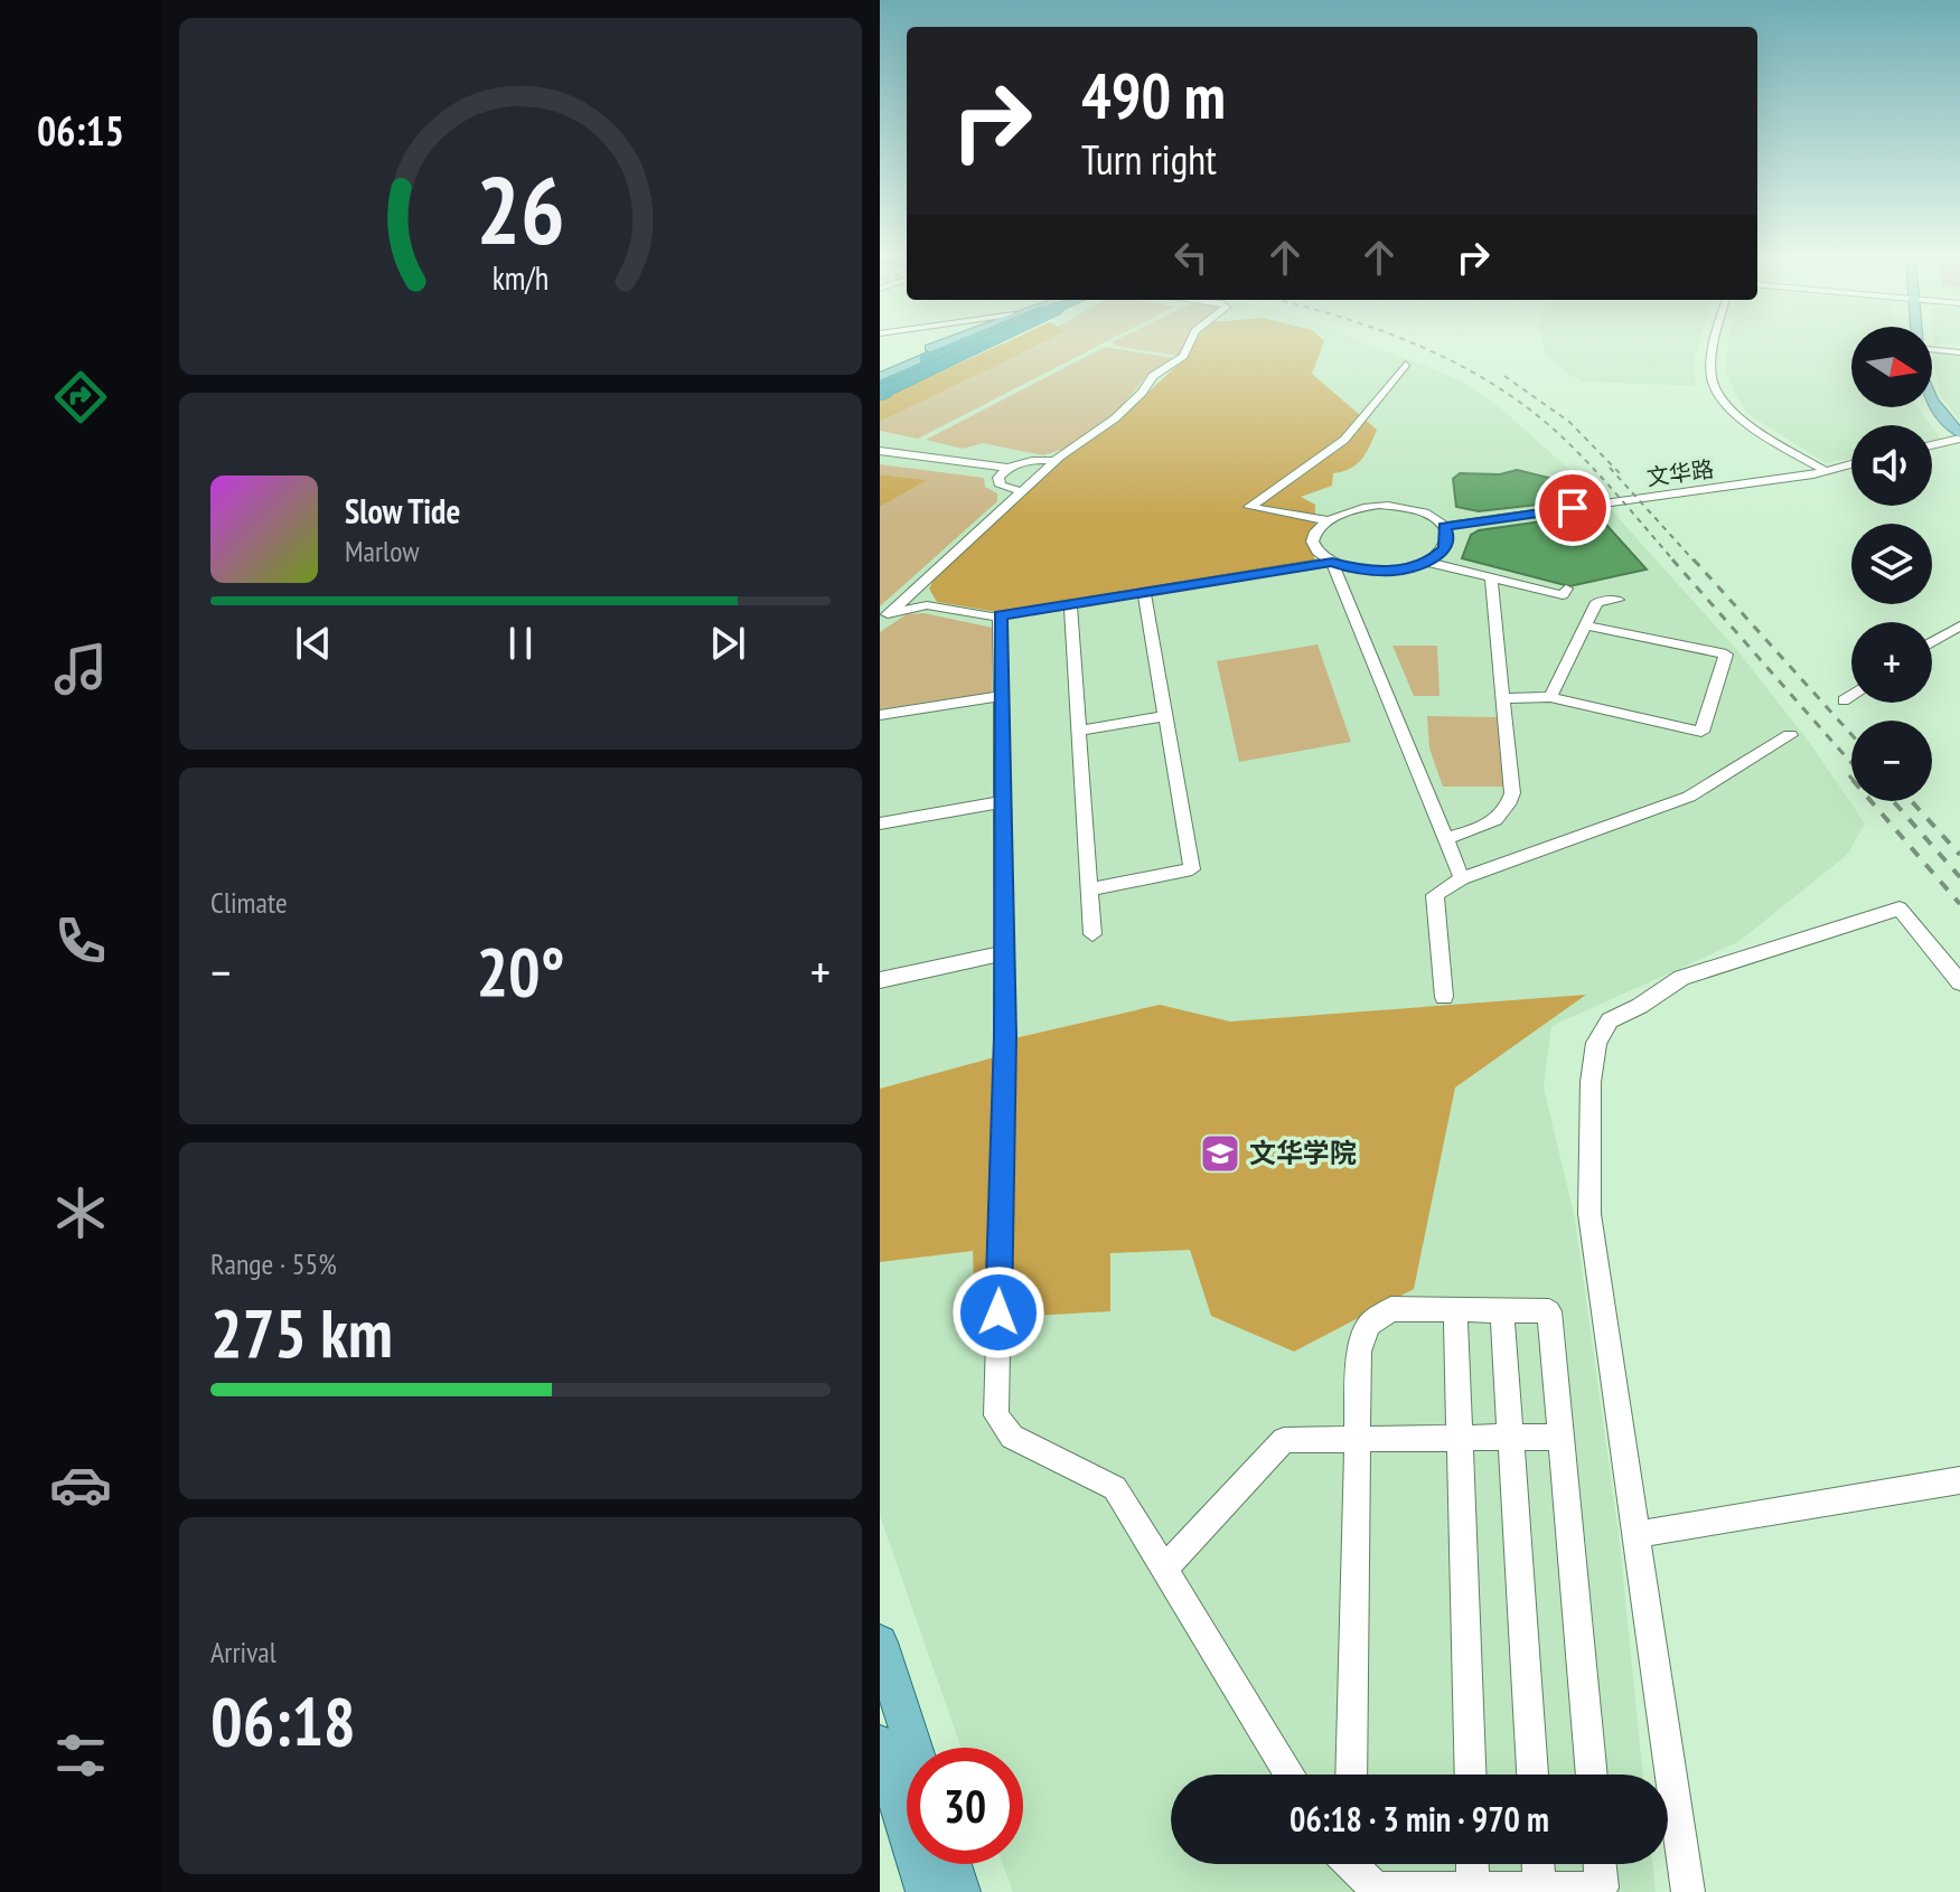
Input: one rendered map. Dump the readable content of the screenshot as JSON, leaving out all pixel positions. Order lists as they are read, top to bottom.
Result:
{
  "streets": {
    "street": ["文华路"]
  },
  "places": {
    "school or university": ["文华学院"]
  },
  "north": "right",
  "page": {
    "tabs": "06:15",
    "turn": ["490 m", "Turn right"],
    "map_buttons": ["+", "−"],
    "song": ["Slow Tide", "Marlow"],
    "tile": [
      "Climate",
      ["Range · 55%", "275 km"],
      ["Arrival", "06:18"]
    ],
    "heat": ["−", "20°", "+"],
    "limit": "30",
    "trip": "06:18 · 3 min · 970 m",
    "gauge": ["26", "km/h"]
  }
}
